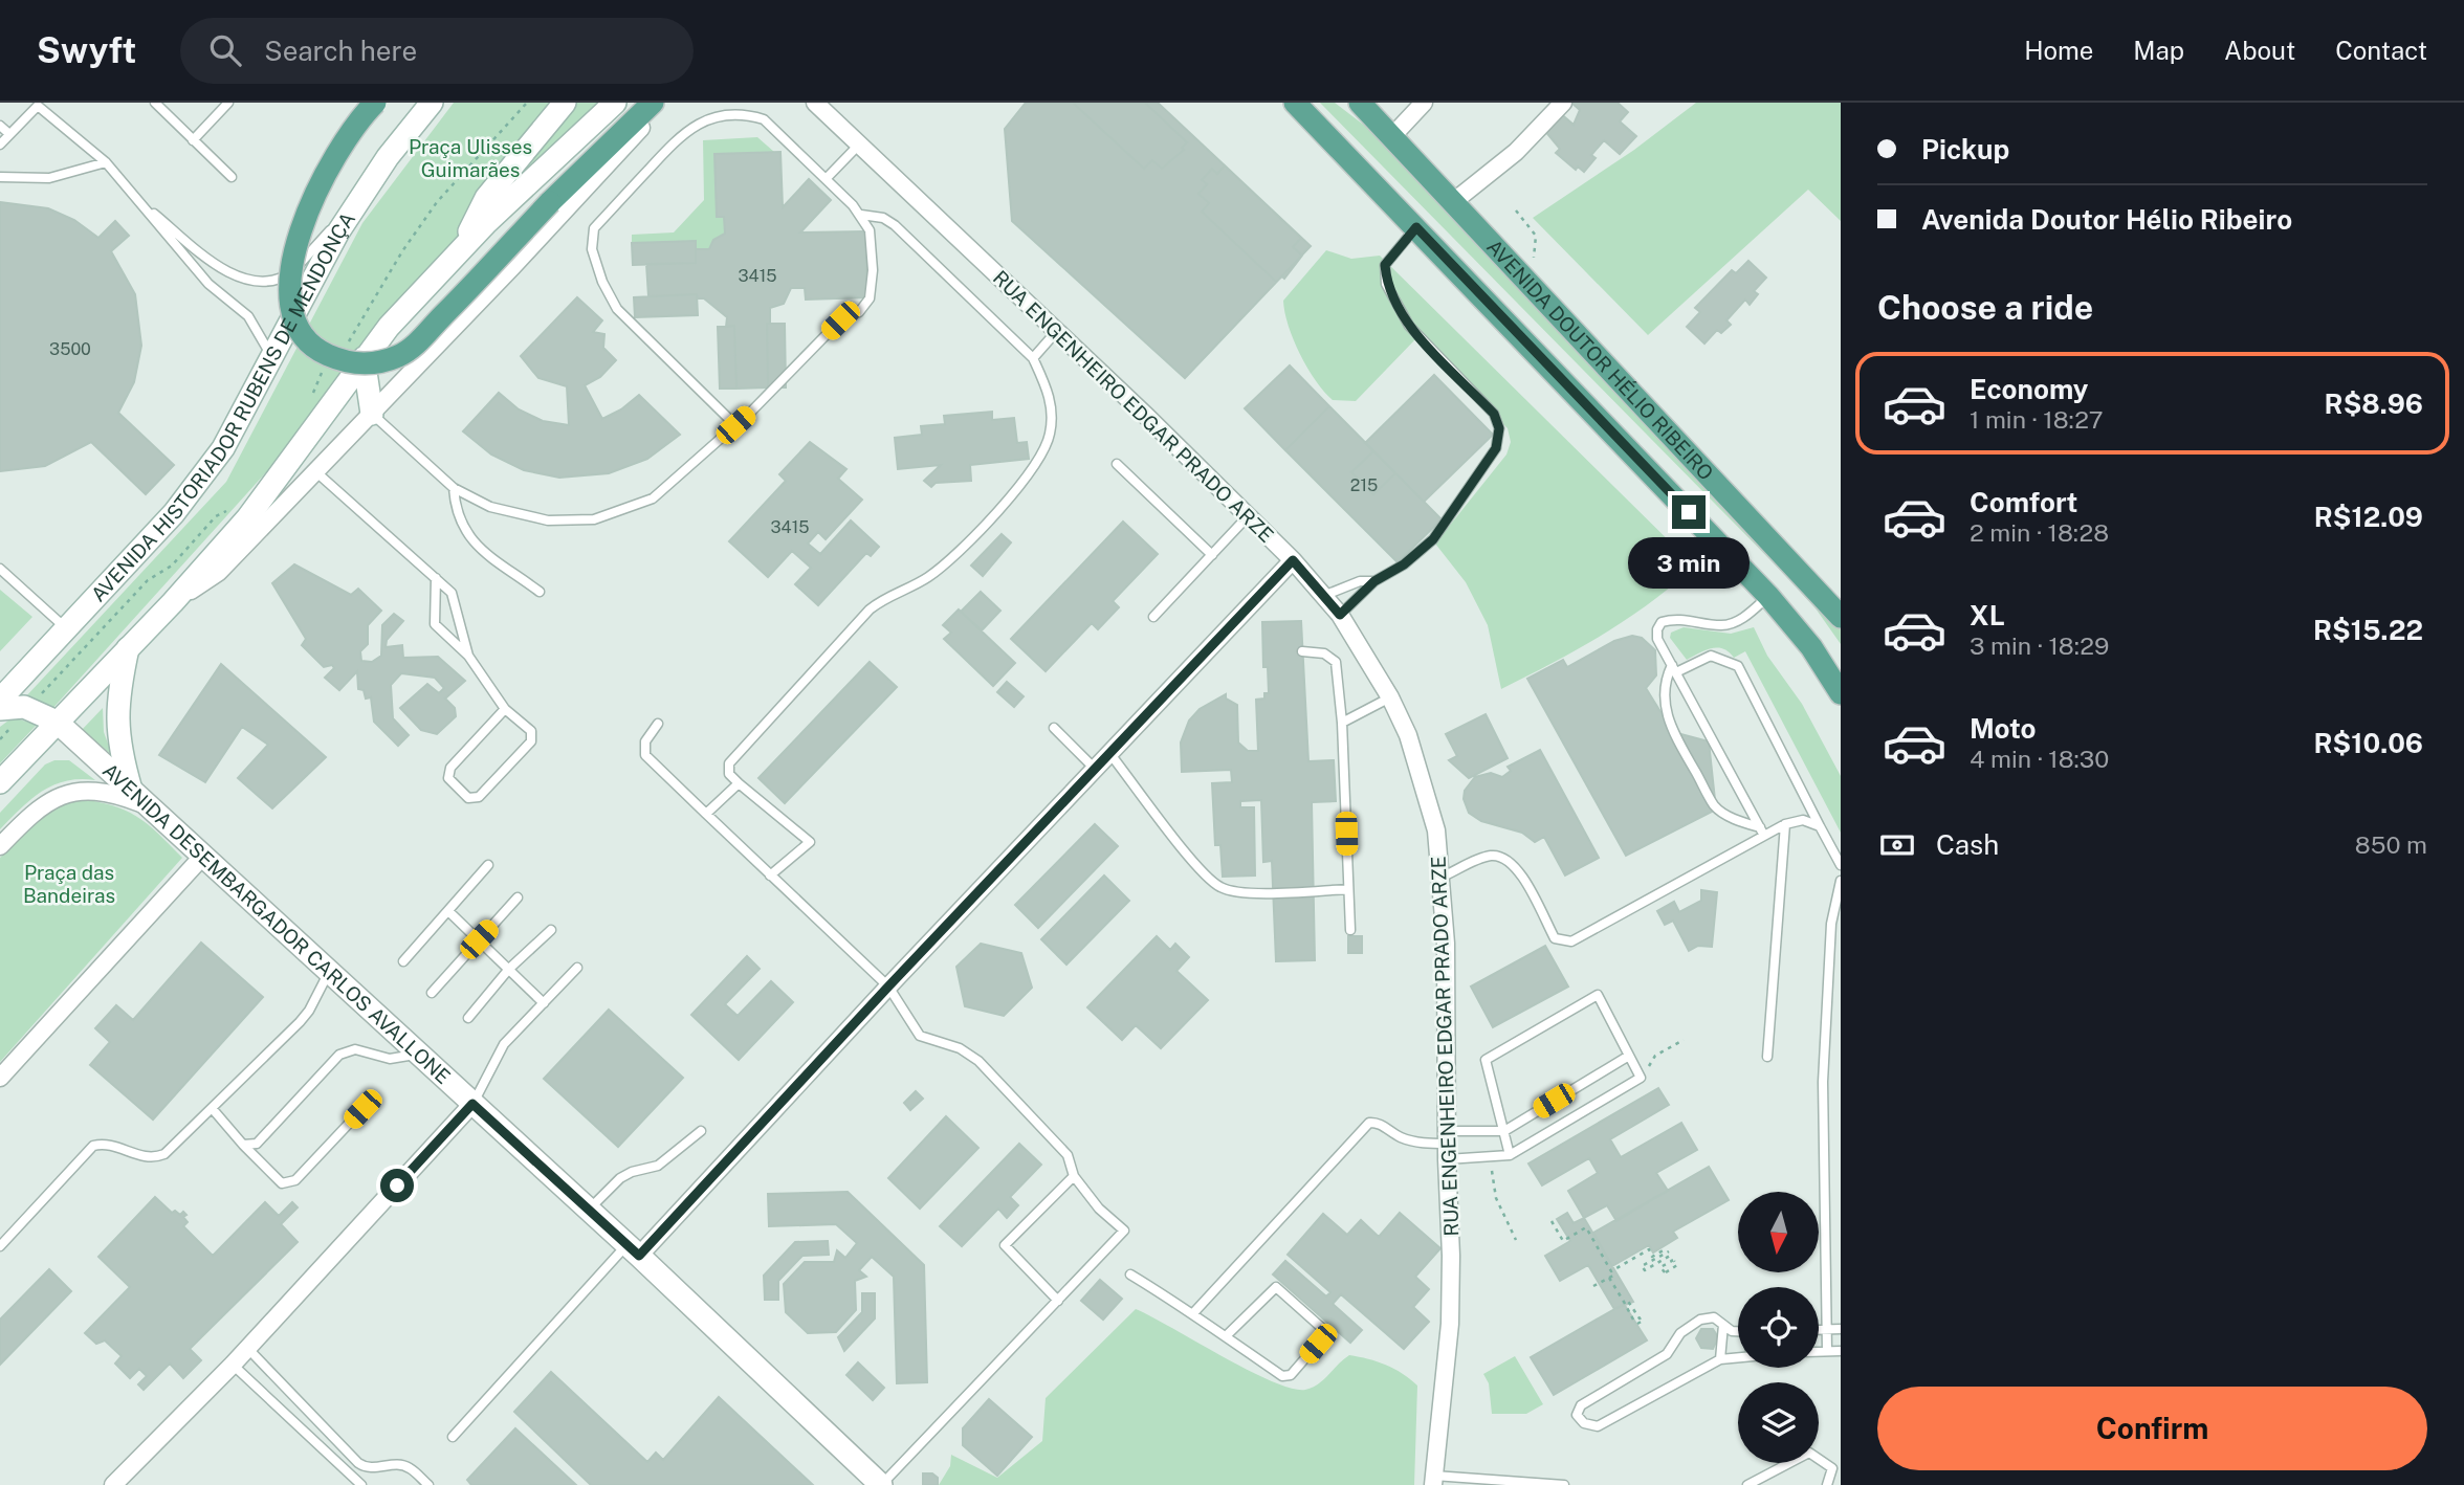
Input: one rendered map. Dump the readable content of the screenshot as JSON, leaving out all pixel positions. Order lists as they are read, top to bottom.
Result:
{
  "streets": {
    "main road": ["AVENIDA DOUTOR HÉLIO RIBEIRO", "AVENIDA HISTORIADOR RUBENS DE MENDONÇA", "AVENIDA DESEMBARGADOR CARLOS AVALLONE"],
    "street": ["RUA ENGENHEIRO EDGAR PRADO ARZE"]
  },
  "parks": ["Praça Ulisses Guimarães", "Praça das Bandeiras"],
  "house_numbers": [
    "3415",
    "3500",
    "215",
    "3415"
  ],
  "north": "bottom",
  "page": {
    "header": "Swyft",
    "search": "Search here",
    "nav": [
      "Home",
      "Map",
      "About",
      "Contact"
    ],
    "banner": ["Pickup", "Avenida Doutor Hélio Ribeiro"],
    "heading": "Choose a ride",
    "list": [
      {
        "name": "Economy",
        "note": "1 min · 18:27",
        "value": "R$8.96"
      },
      {
        "name": "Comfort",
        "note": "2 min · 18:28",
        "value": "R$12.09"
      },
      {
        "name": "XL",
        "note": "3 min · 18:29",
        "value": "R$15.22"
      },
      {
        "name": "Moto",
        "note": "4 min · 18:30",
        "value": "R$10.06"
      }
    ],
    "bubble": "3 min",
    "pay": ["Cash", "850 m"],
    "buttons": "Confirm"
  }
}
